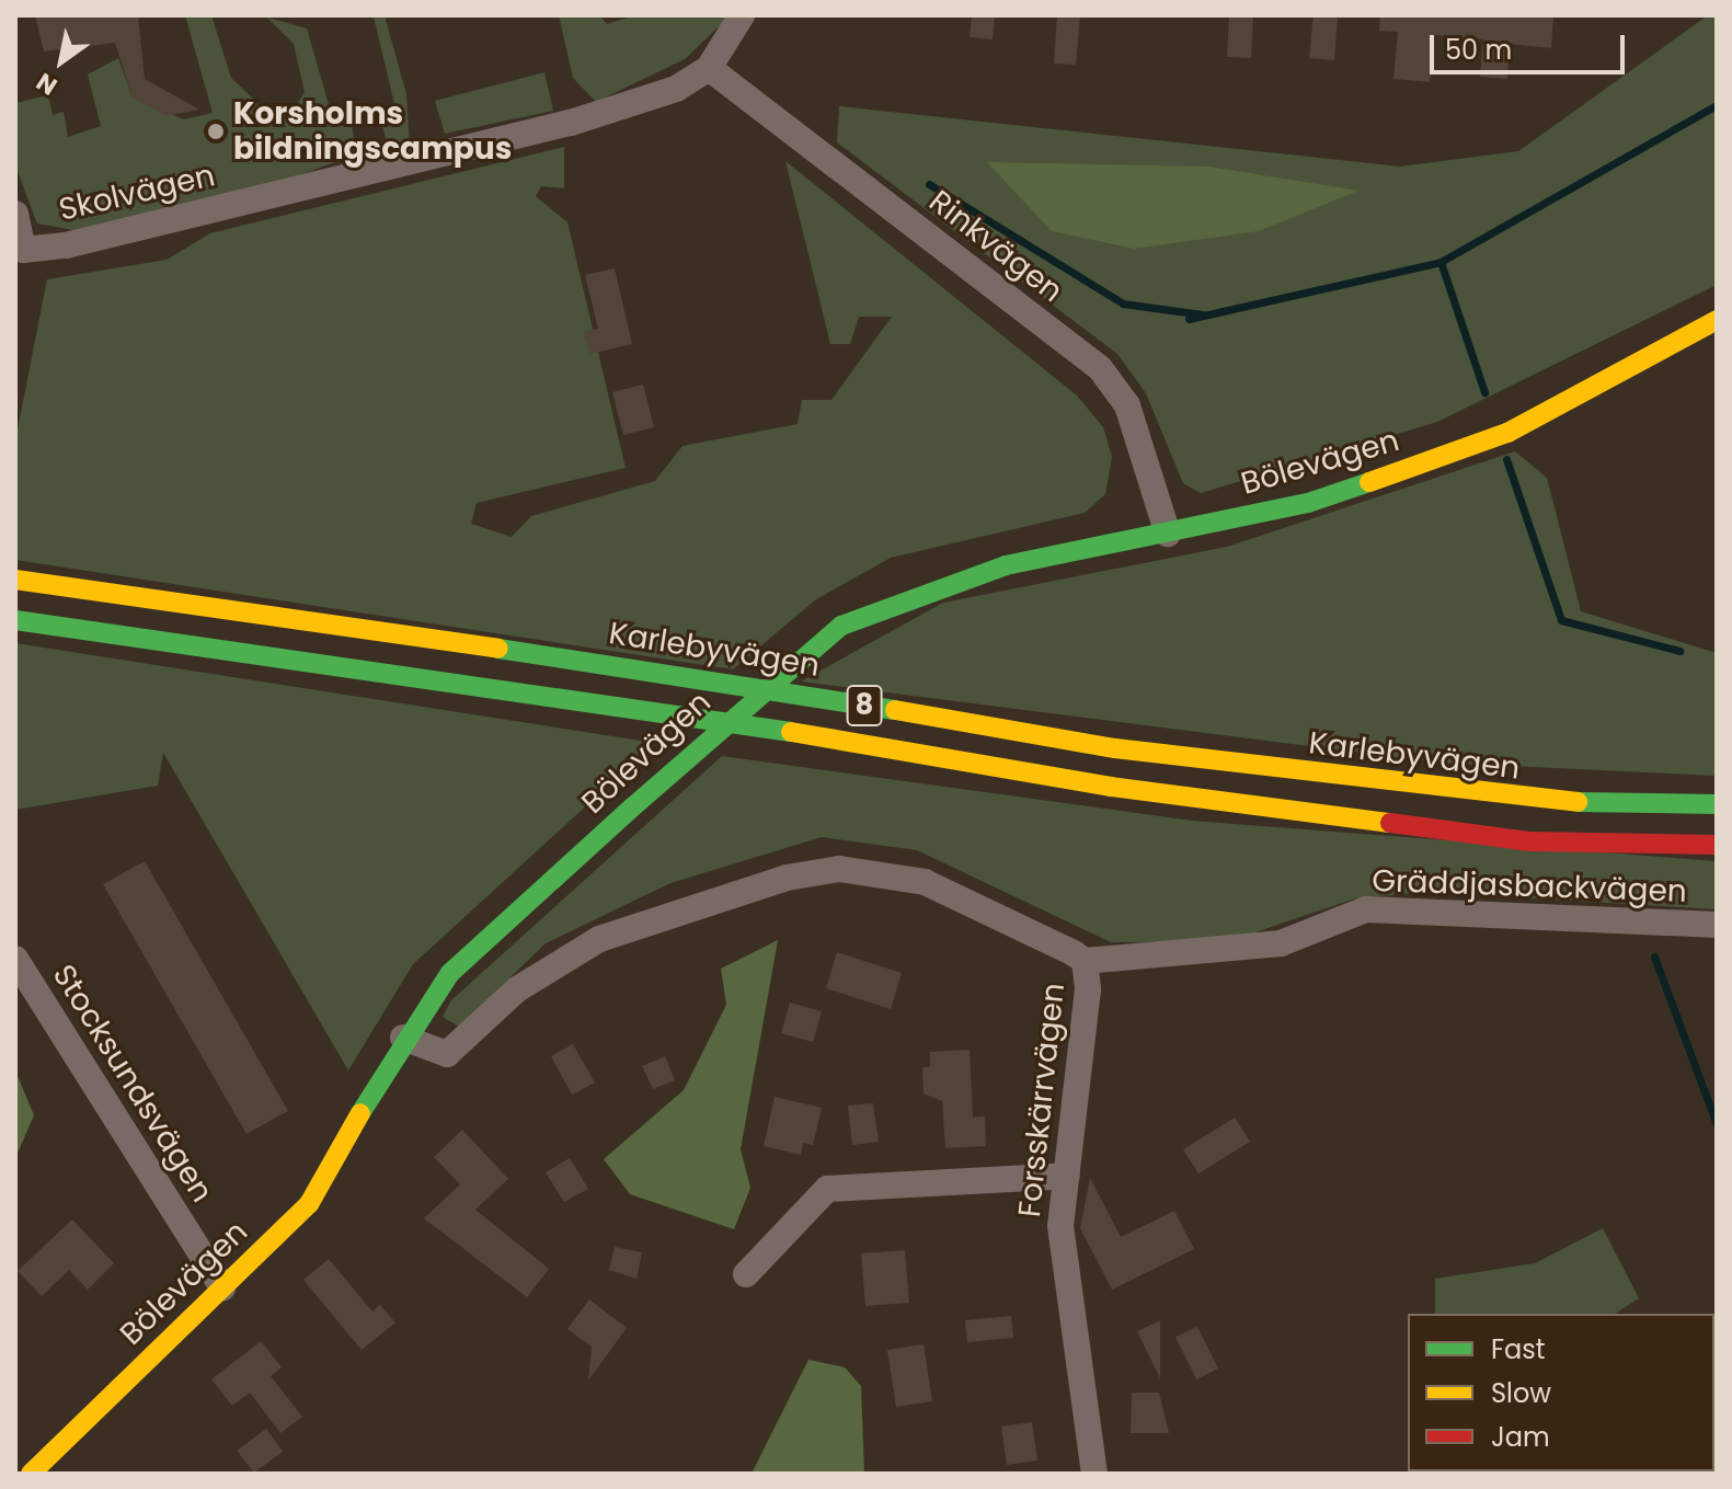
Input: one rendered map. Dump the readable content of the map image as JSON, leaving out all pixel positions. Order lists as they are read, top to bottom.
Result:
{
  "streets": {
    "main road": ["Bölevägen", "Karlebyvägen", "8"],
    "street": [
      "Skolvägen",
      "Rinkvägen",
      "Gräddjasbackvägen",
      "Stocksundsvägen",
      "Forsskärrvägen"
    ]
  },
  "crossings": [
    ["Skolvägen", "Rinkvägen"],
    ["Rinkvägen", "Bölevägen"],
    ["Bölevägen", "Stocksundsvägen"],
    ["Bölevägen", "Forsskärrvägen"],
    ["Gräddjasbackvägen", "Forsskärrvägen"]
  ],
  "places": ["Korsholms bildningscampus"],
  "legend": ["Fast", "Slow", "Jam"],
  "scale_bar": "50 m",
  "north": "bottom left"
}
